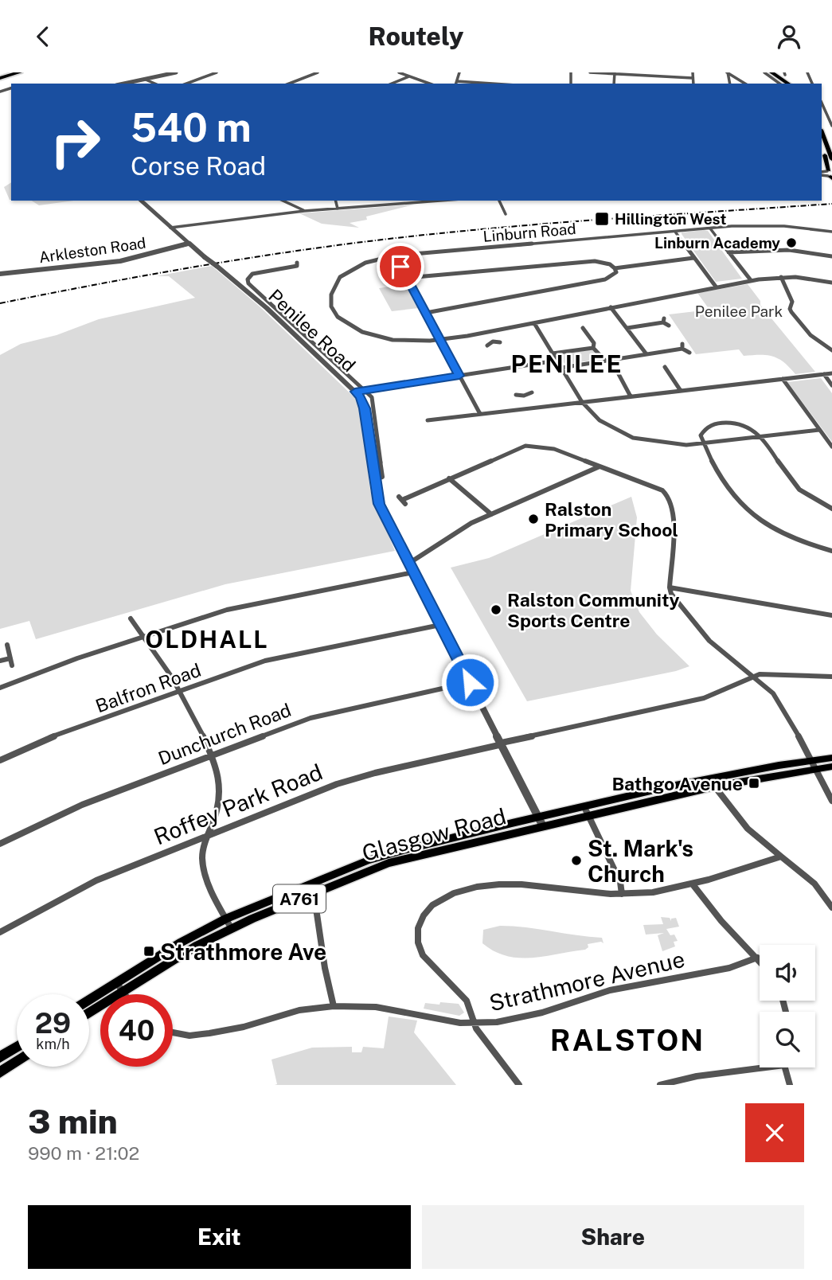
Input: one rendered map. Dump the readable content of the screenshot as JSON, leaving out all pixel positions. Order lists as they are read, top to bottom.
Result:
{
  "streets": {
    "main road": ["Glasgow Road", "A761"],
    "street": [
      "Linburn Road",
      "Arkleston Road",
      "Penilee Road",
      "Balfron Road",
      "Dunchurch Road",
      "Roffey Park Road",
      "Strathmore Avenue"
    ]
  },
  "crossings": [
    ["Arkleston Road", "Penilee Road"],
    ["Penilee Road", "Balfron Road"],
    ["Penilee Road", "Dunchurch Road"],
    ["Penilee Road", "Roffey Park Road"],
    ["Penilee Road", "Glasgow Road"]
  ],
  "districts": ["PENILEE", "OLDHALL", "RALSTON"],
  "parks": ["Penilee Park"],
  "places": {
    "transit": ["Hillington West", "Bathgo Avenue", "Strathmore Ave"],
    "other": [
      "Linburn Academy",
      "Ralston Primary School",
      "Ralston Community Sports Centre",
      "St. Mark's Church"
    ]
  },
  "page": {
    "header": "Routely",
    "turn": ["540 m", "Corse Road"],
    "speed": "29 km/h",
    "limit": "40",
    "heading": ["3 min", "990 m · 21:02"],
    "buttons": ["Exit", "Share"]
  }
}
